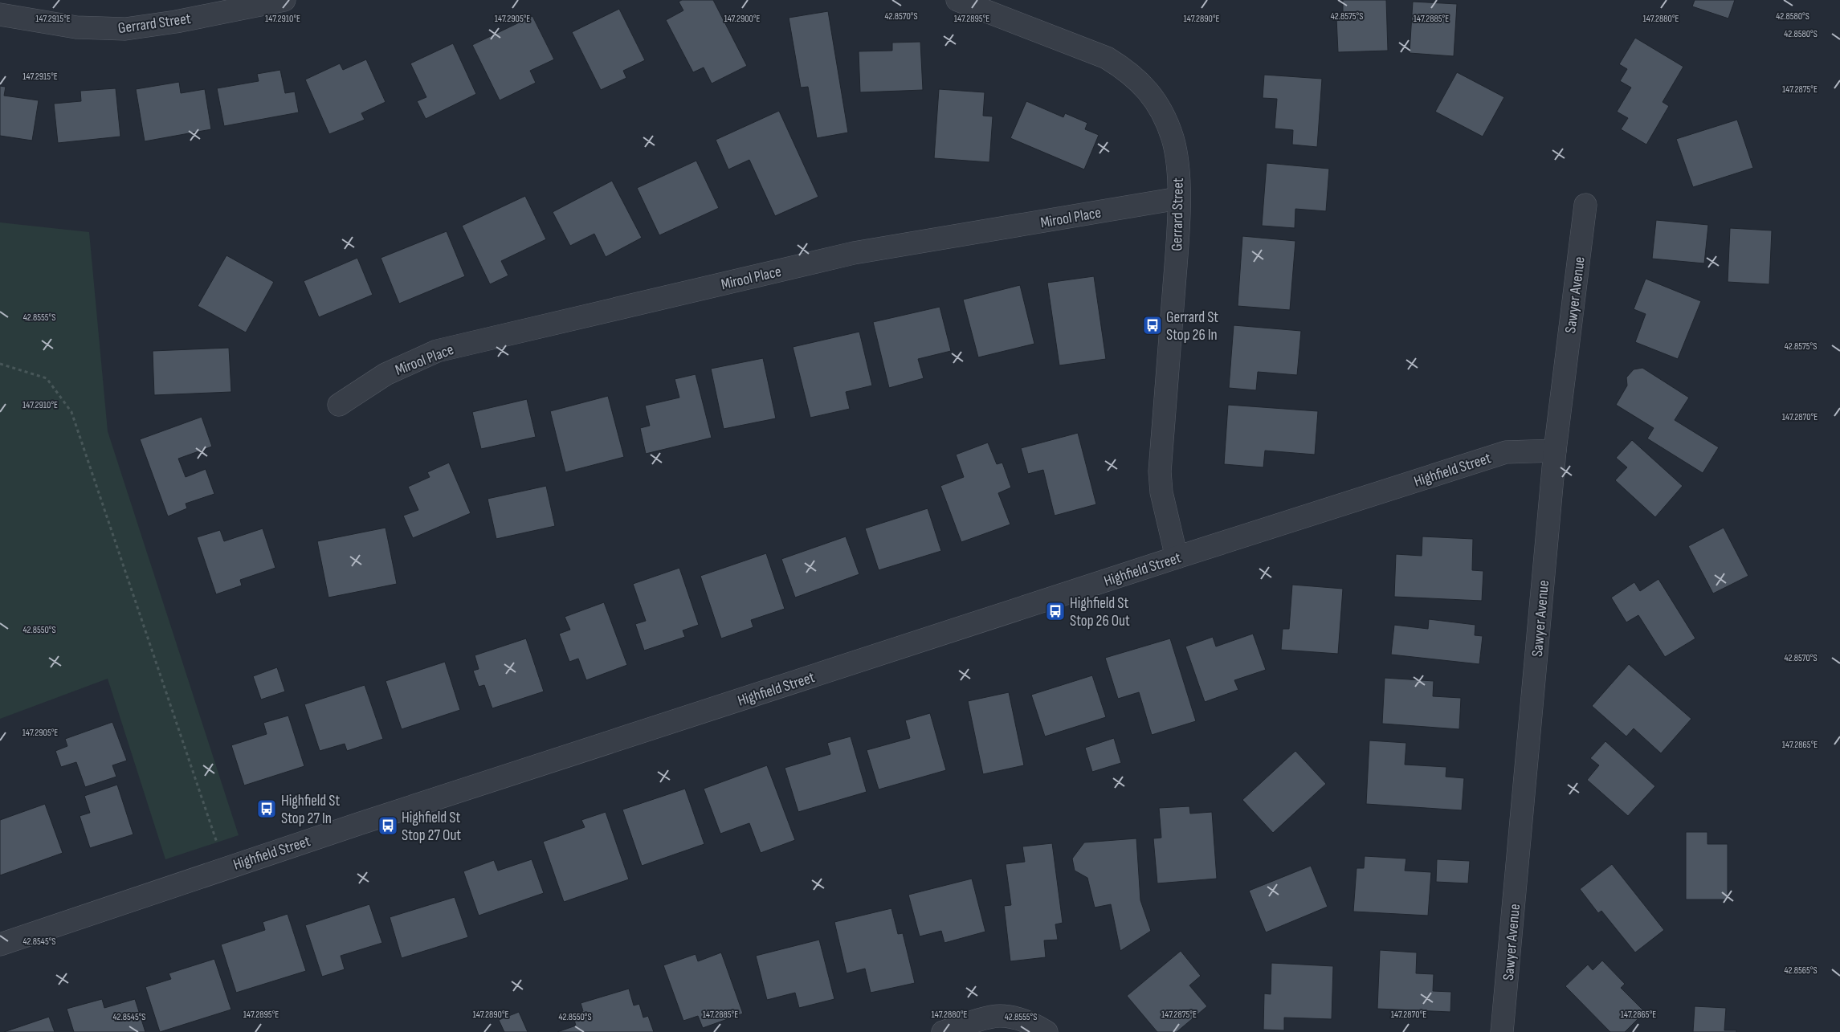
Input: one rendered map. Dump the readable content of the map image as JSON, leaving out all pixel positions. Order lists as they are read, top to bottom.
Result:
{
  "streets": {
    "street": [
      "Gerrard Street",
      "Mirool Place",
      "Sawyer Avenue",
      "Highfield Street"
    ]
  },
  "crossings": [
    ["Gerrard Street", "Mirool Place"],
    ["Gerrard Street", "Highfield Street"],
    ["Sawyer Avenue", "Highfield Street"]
  ],
  "places": {
    "bus stop": [
      "Gerrard St Stop 26 In",
      "Highfield St Stop 26 Out",
      "Highfield St Stop 27 In",
      "Highfield St Stop 27 Out"
    ]
  },
  "coordinates": [
    "42.8580°S",
    "42.8575°S",
    "42.8570°S",
    "147.2915°E",
    "147.2910°E",
    "147.2905°E",
    "147.2900°E",
    "147.2895°E",
    "147.2890°E",
    "147.2885°E",
    "147.2880°E",
    "147.2875°E",
    "42.8555°S",
    "147.2870°E",
    "42.8550°S",
    "147.2865°E",
    "42.8545°S",
    "42.8565°S"
  ]
}
